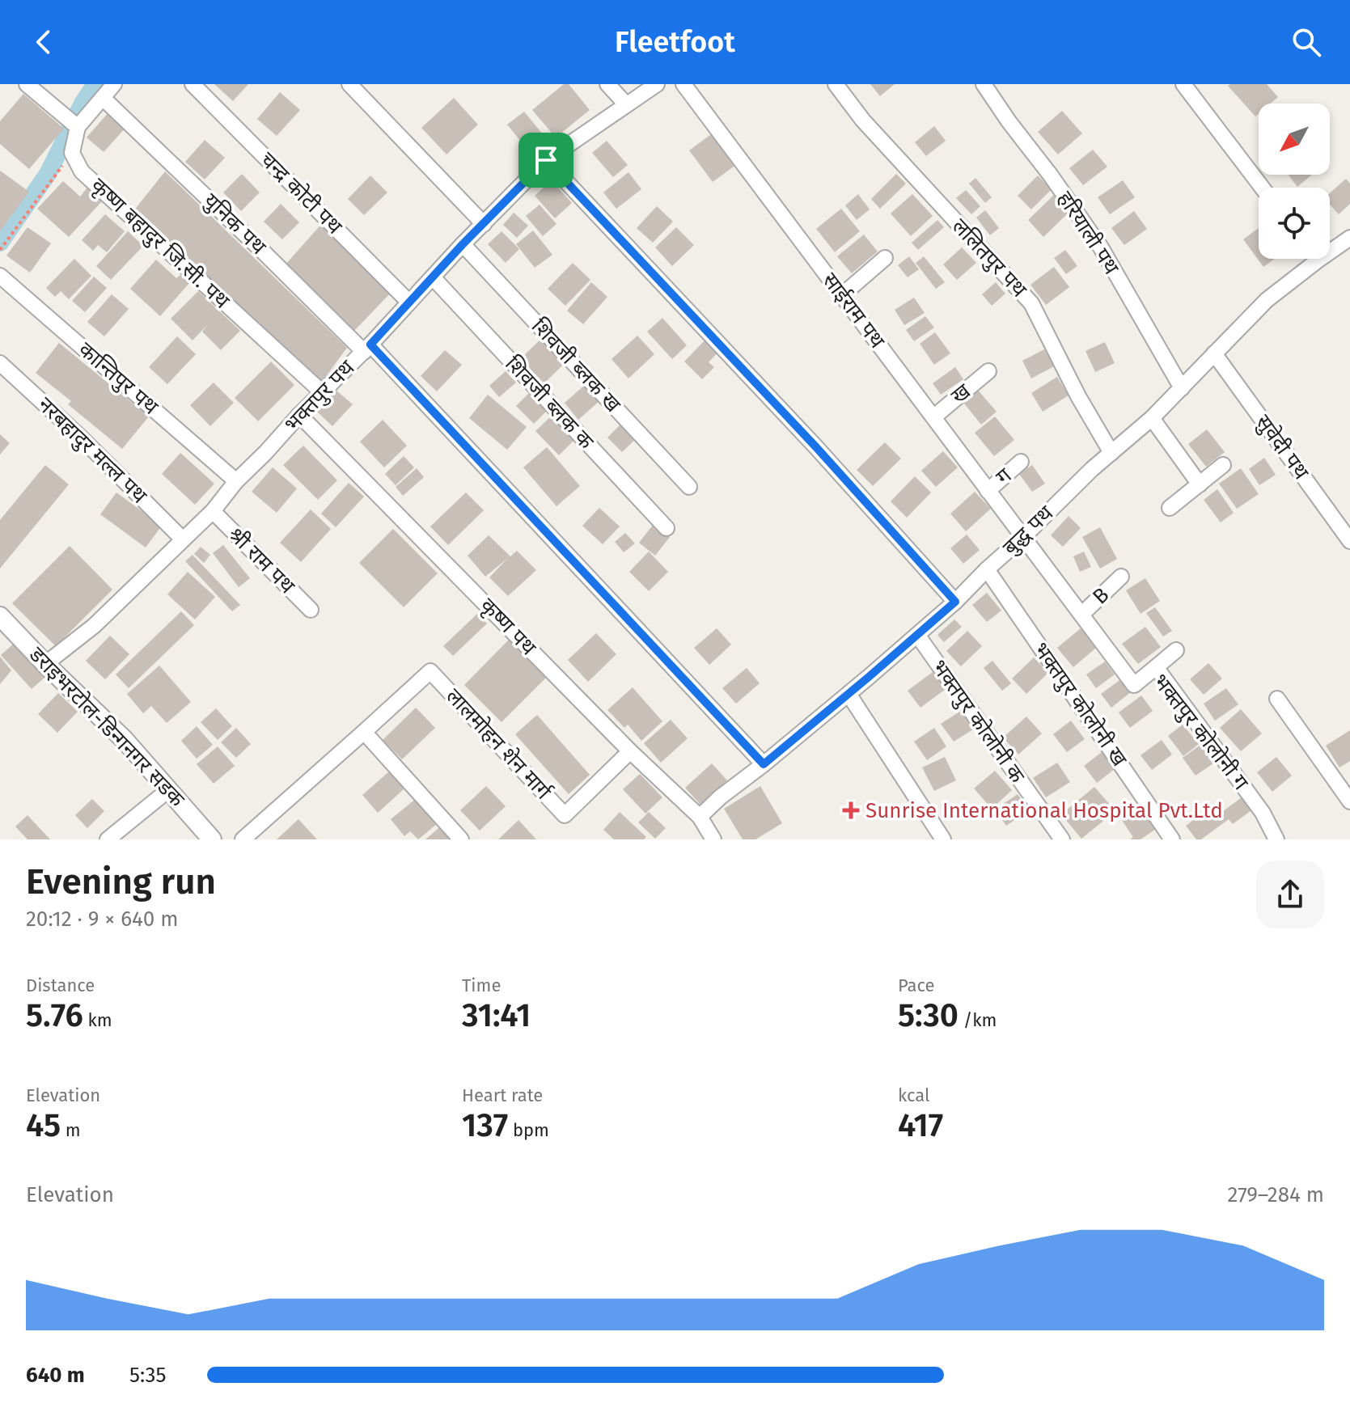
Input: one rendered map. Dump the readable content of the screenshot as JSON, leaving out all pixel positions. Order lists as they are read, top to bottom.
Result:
{
  "streets": {
    "street": [
      "चन्द्र कोटी पथ",
      "युनिक पथ",
      "हरियाली पथ",
      "कृष्ण बहादुर जि.सी. पथ",
      "ललितपुर पथ",
      "साईराम पथ",
      "शिवजी ब्लक ख",
      "कान्तिपुर पथ",
      "ख",
      "भक्तपुर पथ",
      "शिवजी ब्लक क",
      "सुवेदी पथ",
      "नरबहादुर मल्ल पथ",
      "ग",
      "बुद्ध पथ",
      "श्री राम पथ",
      "B",
      "कृष्ण पथ",
      "भक्तपुर कोलोनी ख",
      "भक्तपुर कोलोनी क",
      "डराइभरटोल-डिन्गनगर सडक",
      "भक्तपुर कोलोनी ग",
      "लालमोहन शेन मार्ग"
    ]
  },
  "crossings": [
    ["चन्द्र कोटी पथ", "भक्तपुर पथ"],
    ["युनिक पथ", "भक्तपुर पथ"],
    ["युनिक पथ", "बुद्ध पथ"],
    ["हरियाली पथ", "बुद्ध पथ"],
    ["कृष्ण बहादुर जि.सी. पथ", "भक्तपुर पथ"],
    ["ललितपुर पथ", "बुद्ध पथ"],
    ["साईराम पथ", "ख"],
    ["साईराम पथ", "ग"],
    ["साईराम पथ", "बुद्ध पथ"],
    ["साईराम पथ", "भक्तपुर कोलोनी ग"],
    ["शिवजी ब्लक ख", "भक्तपुर पथ"],
    ["कान्तिपुर पथ", "भक्तपुर पथ"],
    ["भक्तपुर पथ", "शिवजी ब्लक क"],
    ["भक्तपुर पथ", "नरबहादुर मल्ल पथ"],
    ["भक्तपुर पथ", "श्री राम पथ"],
    ["भक्तपुर पथ", "कृष्ण पथ"],
    ["भक्तपुर पथ", "डराइभरटोल-डिन्गनगर सडक"],
    ["सुवेदी पथ", "बुद्ध पथ"],
    ["बुद्ध पथ", "कृष्ण पथ"],
    ["बुद्ध पथ", "भक्तपुर कोलोनी ख"],
    ["बुद्ध पथ", "भक्तपुर कोलोनी क"],
    ["बुद्ध पथ", "भक्तपुर कोलोनी ग"],
    ["B", "भक्तपुर कोलोनी ग"],
    ["कृष्ण पथ", "लालमोहन शेन मार्ग"]
  ],
  "places": {
    "health": ["Sunrise International Hospital Pvt.Ltd"]
  },
  "north": "bottom left",
  "page": {
    "header": "Fleetfoot",
    "heading": ["Evening run", "20:12 · 9 × 640 m"],
    "stats": [
      ["Distance", "5.76 km"],
      ["Time", "31:41"],
      ["Pace", "5:30 /km"],
      ["Elevation", "45 m"],
      ["Heart rate", "137 bpm"],
      ["kcal", "417"]
    ],
    "chart": ["Elevation", "279–284 m"],
    "list": [
      {
        "name": "640 m",
        "note": "5:35"
      }
    ]
  }
}
